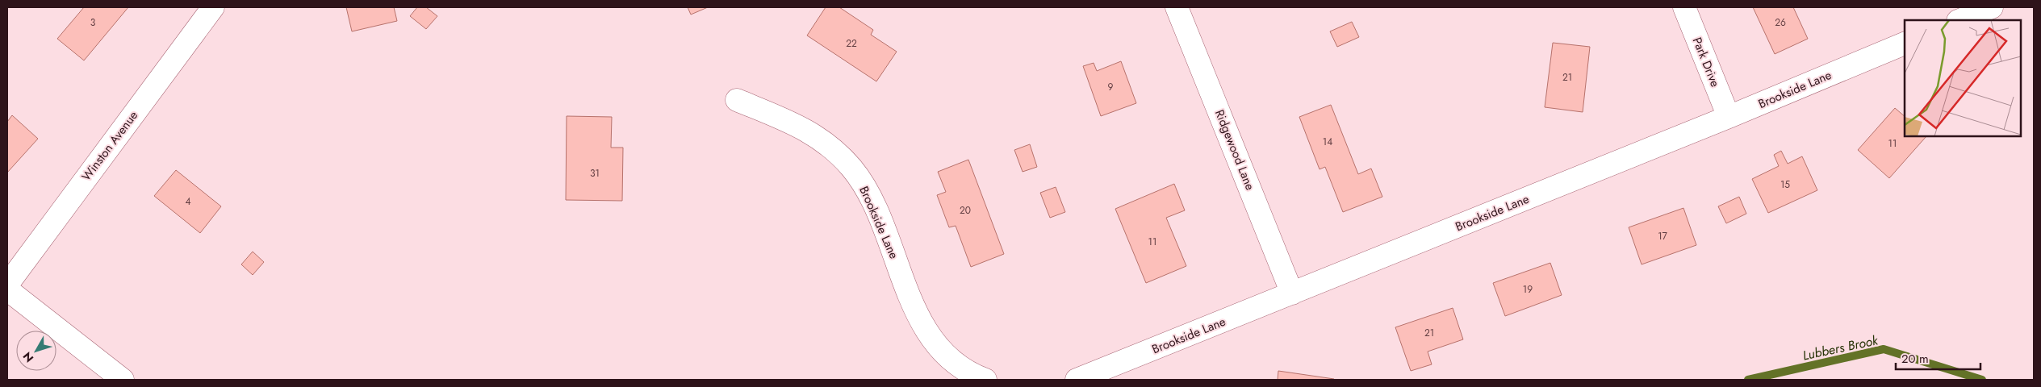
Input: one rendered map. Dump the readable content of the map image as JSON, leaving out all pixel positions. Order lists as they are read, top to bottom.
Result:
{
  "streets": {
    "street": [
      "Park Drive",
      "Brookside Lane",
      "Winston Avenue",
      "Ridgewood Lane"
    ]
  },
  "crossings": [
    ["Park Drive", "Brookside Lane"],
    ["Brookside Lane", "Ridgewood Lane"]
  ],
  "water": ["Lubbers Brook"],
  "house_numbers": [
    "3",
    "26",
    "22",
    "21",
    "9",
    "14",
    "11",
    "31",
    "15",
    "4",
    "20",
    "17",
    "11",
    "19",
    "21"
  ],
  "scale_bar": "20 m",
  "north": "bottom left"
}
